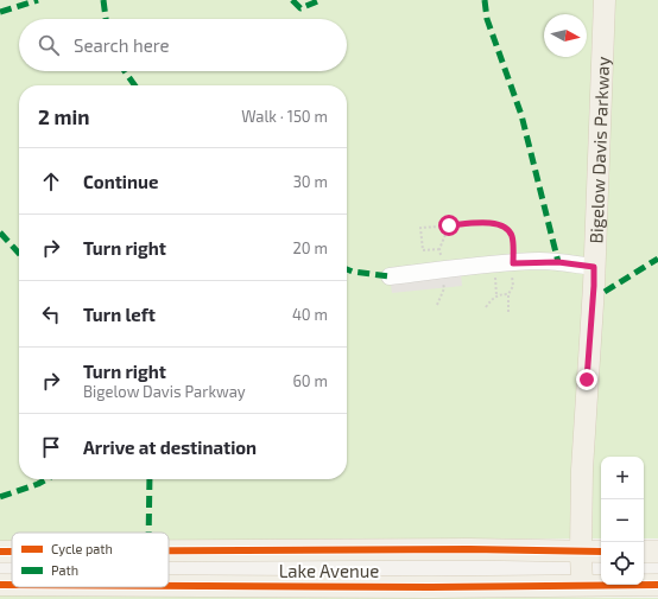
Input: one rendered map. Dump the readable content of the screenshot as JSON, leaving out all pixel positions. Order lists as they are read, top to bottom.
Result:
{
  "streets": {
    "main road": ["Bigelow Davis Parkway", "Lake Avenue"]
  },
  "crossings": [
    ["Bigelow Davis Parkway", "Lake Avenue"]
  ],
  "legend": ["Cycle path", "Path"],
  "north": "right",
  "page": {
    "search": "Search here",
    "heading": ["2 min", "Walk · 150 m"],
    "list": [
      ["Continue", "30 m"],
      ["Turn right", "20 m"],
      ["Turn left", "40 m"],
      ["Turn right", "Bigelow Davis Parkway", "60 m"],
      "Arrive at destination"
    ],
    "map_buttons": ["+", "−"]
  }
}
